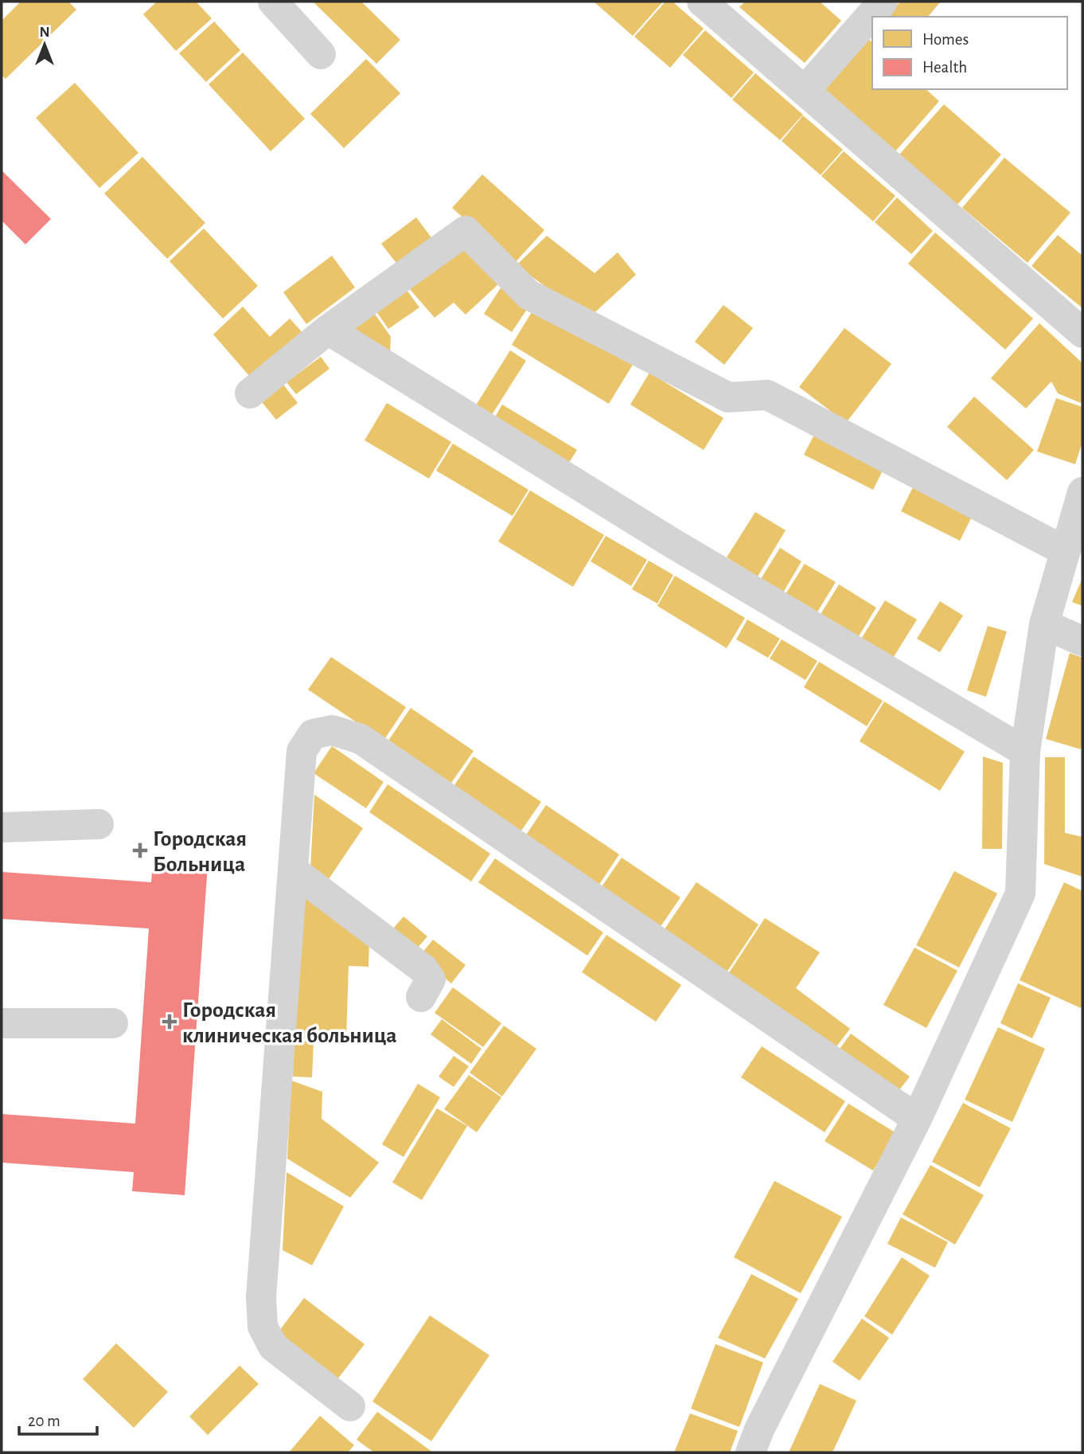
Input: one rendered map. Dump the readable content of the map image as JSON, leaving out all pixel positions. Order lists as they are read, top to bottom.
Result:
{
  "places": {
    "health": ["Городская Больница", "Городская клиническая больница"]
  },
  "legend": ["Homes", "Health"],
  "scale_bar": "20 m",
  "north": "top"
}
